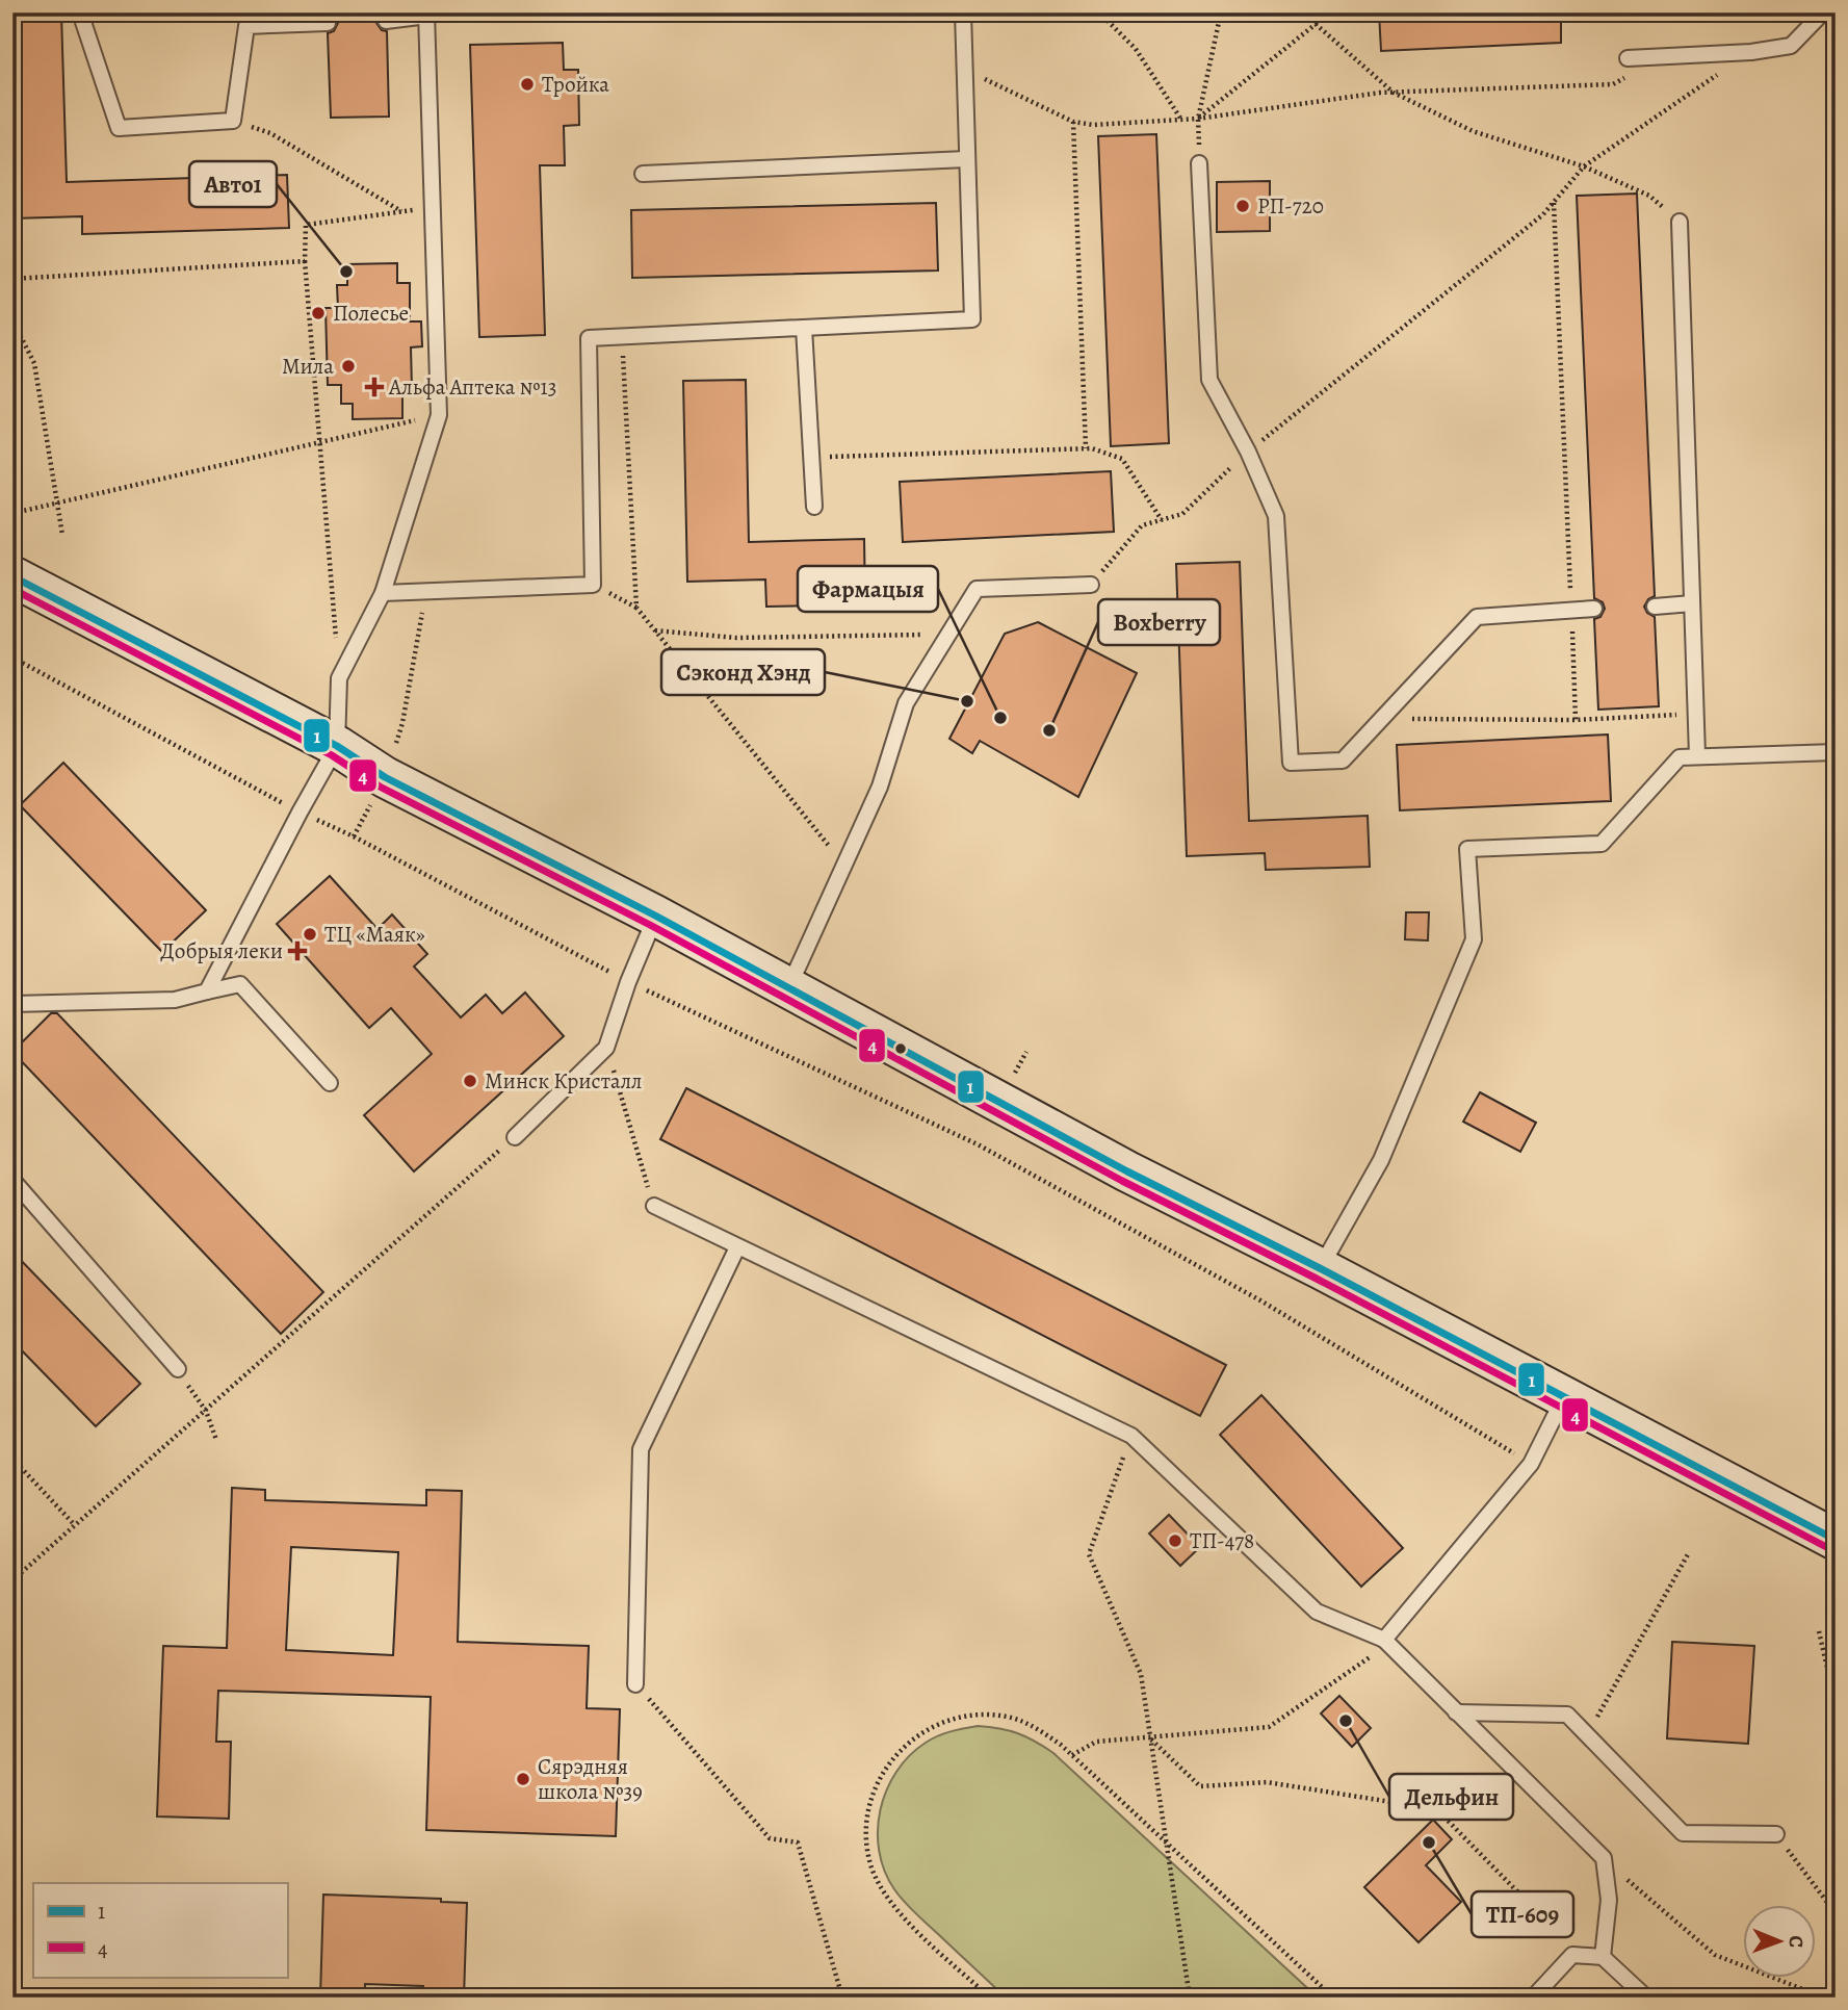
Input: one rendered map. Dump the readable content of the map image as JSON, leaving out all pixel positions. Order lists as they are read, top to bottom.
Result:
{
  "places": {
    "other": [
      "Тройка",
      "РП-720",
      "Авто1",
      "Полесье",
      "Мила",
      "Сэконд Хэнд",
      "Фармацыя",
      "Boxberry",
      "ТЦ «Маяк»",
      "Минск Кристалл",
      "ТП-478",
      "Дельфин",
      "Сярэдняя школа №39",
      "ТП-609"
    ],
    "health": ["Альфа Аптека №13", "Добрыя леки"]
  },
  "lines": ["transit line 1", "transit line 4"],
  "legend": ["1", "4"],
  "north": "right"
}
